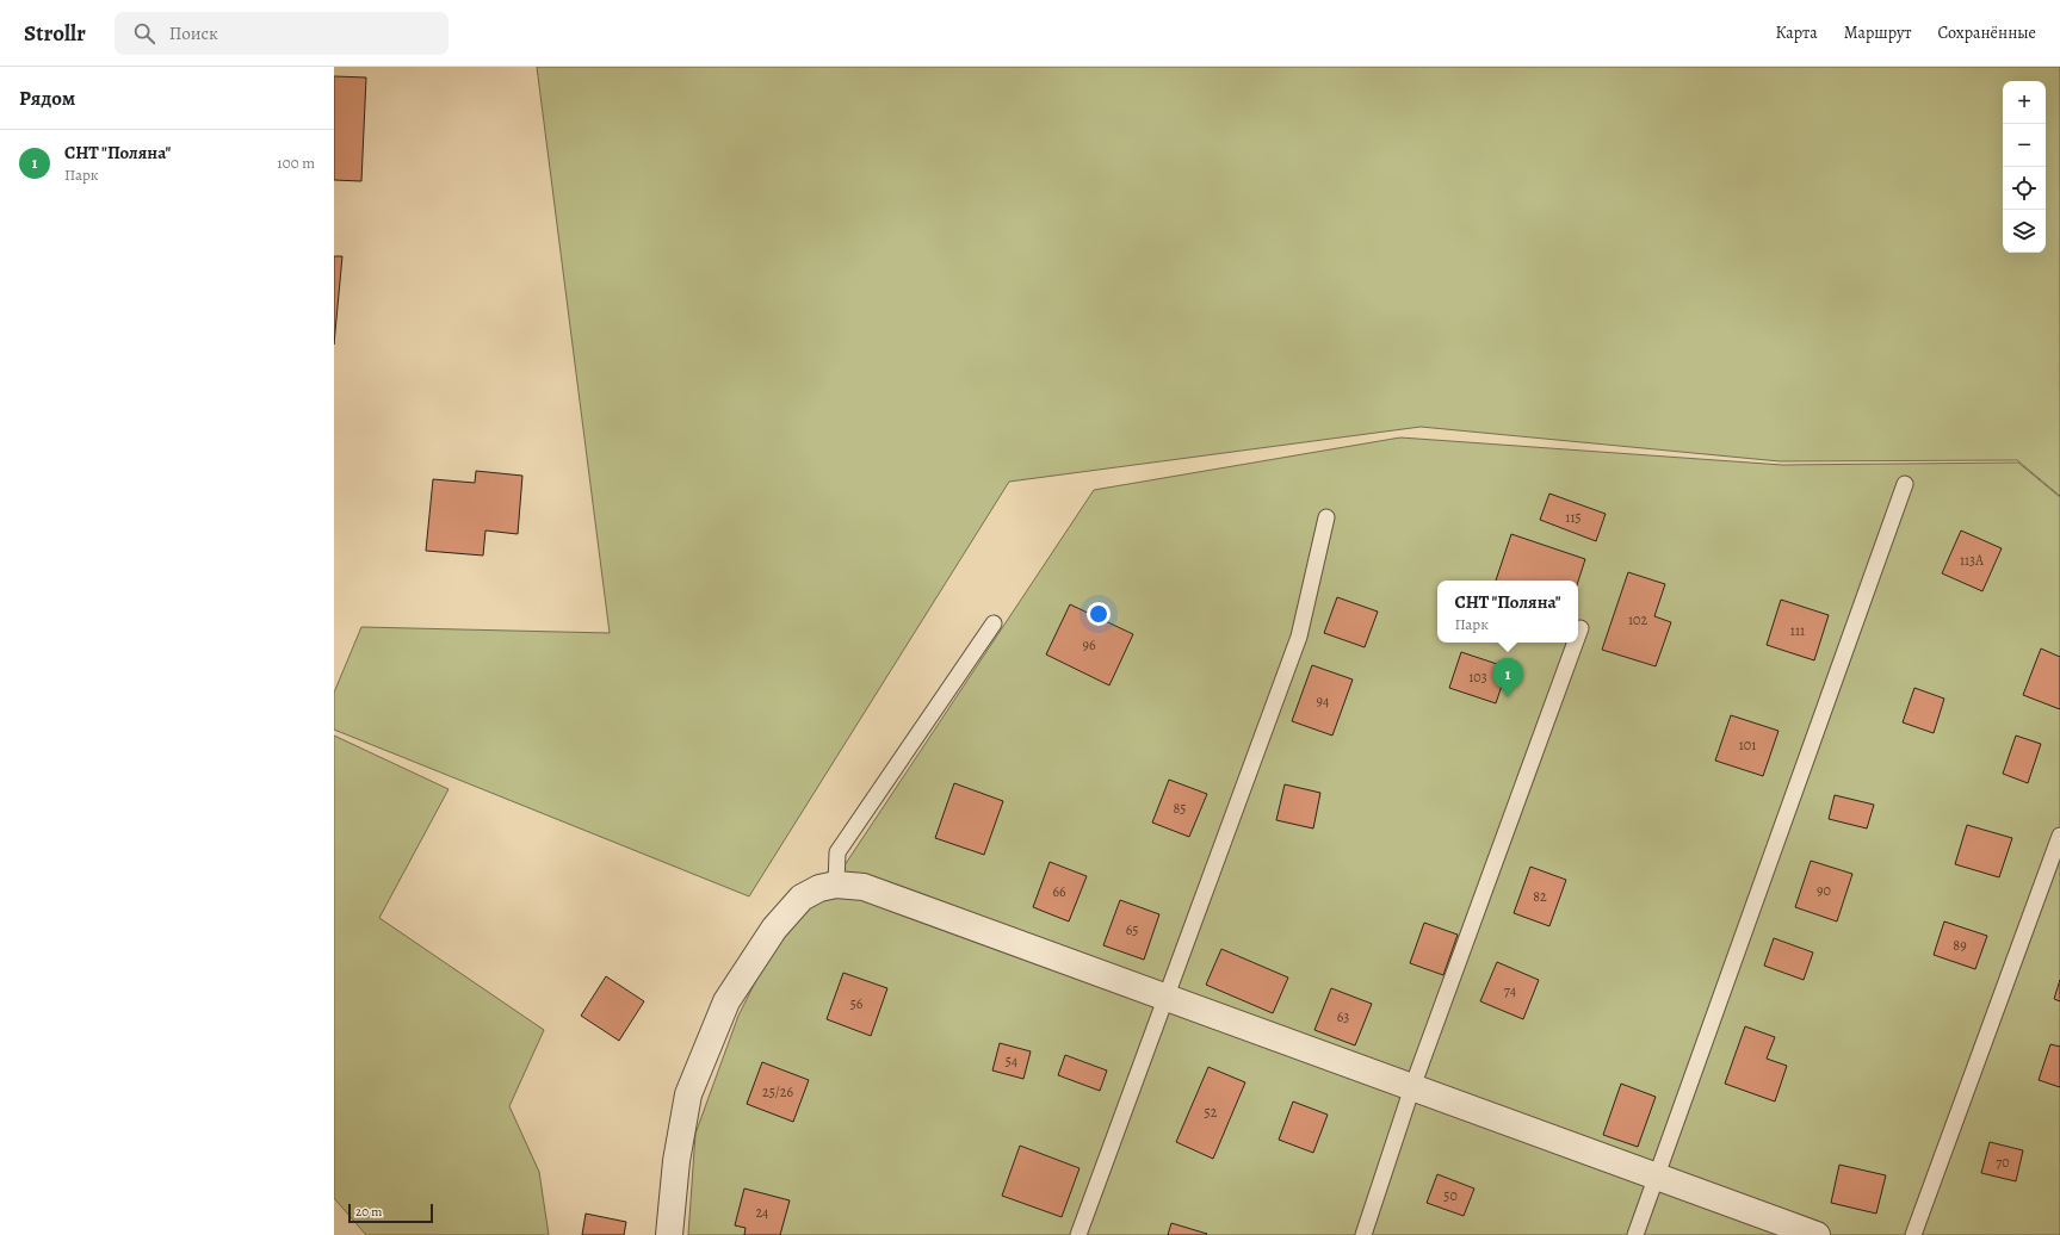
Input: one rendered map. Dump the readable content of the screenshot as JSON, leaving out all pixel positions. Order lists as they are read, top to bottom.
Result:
{
  "house_numbers": [
    "115",
    "113А",
    "102",
    "111",
    "96",
    "103",
    "94",
    "101",
    "85",
    "90",
    "66",
    "82",
    "65",
    "89",
    "74",
    "56",
    "63",
    "54",
    "25/26",
    "52",
    "70",
    "50",
    "24"
  ],
  "scale_bar": "20 m",
  "page": {
    "header": "Strollr",
    "search": "Поиск",
    "nav": ["Карта", "Маршрут", "Сохранённые"],
    "heading": "Рядом",
    "map_buttons": ["+", "−"],
    "list": [
      {
        "mark": "1",
        "name": "СНТ \"Поляна\"",
        "note": "Парк",
        "value": "100 m"
      }
    ],
    "popup": ["СНТ \"Поляна\"", "Парк"],
    "pins": "1",
    "scale": "20 m"
  }
}
